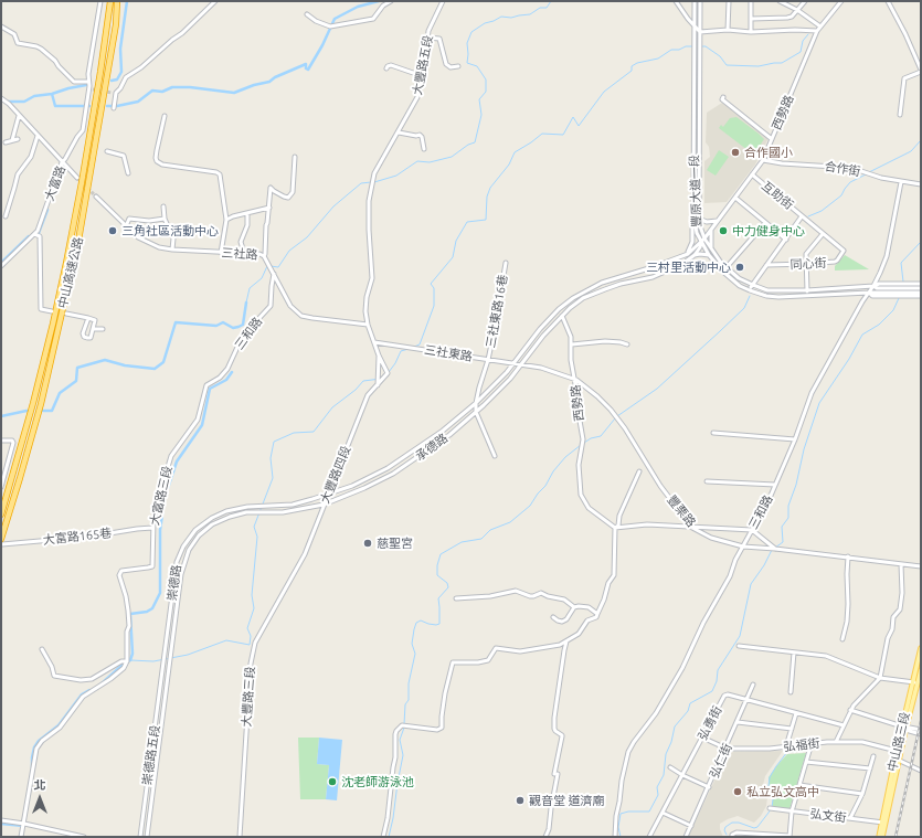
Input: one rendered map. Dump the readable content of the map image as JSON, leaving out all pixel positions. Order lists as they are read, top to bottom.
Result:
{
  "streets": {
    "highway": ["中山高速公路"],
    "main road": ["中山路三段"],
    "street": [
      "大豐路五段",
      "西勢路",
      "合作街",
      "大富路",
      "豐原大道一段",
      "互助街",
      "三社路",
      "同心街",
      "三社東路16巷",
      "三和路",
      "三社東路",
      "承德路",
      "大豐路四段",
      "大富路三段",
      "豐栗路",
      "大富路165巷",
      "崇德路",
      "大豐路三段",
      "弘勇街",
      "弘福街",
      "崇德路五段",
      "弘仁街",
      "弘文街"
    ]
  },
  "crossings": [
    ["大豐路五段", "大豐路四段"],
    ["西勢路", "合作街"],
    ["西勢路", "豐原大道一段"],
    ["西勢路", "互助街"],
    ["西勢路", "三社東路"],
    ["西勢路", "承德路"],
    ["西勢路", "豐栗路"],
    ["合作街", "三和路"],
    ["豐原大道一段", "三和路"],
    ["互助街", "同心街"],
    ["三社路", "三和路"],
    ["三社路", "大豐路四段"],
    ["中山高速公路", "大富路165巷"],
    ["三社東路16巷", "三社東路"],
    ["三社東路16巷", "承德路"],
    ["三和路", "大富路三段"],
    ["三和路", "豐栗路"],
    ["三社東路", "承德路"],
    ["三社東路", "大豐路四段"],
    ["三社東路", "豐栗路"],
    ["承德路", "大豐路四段"],
    ["承德路", "豐栗路"],
    ["承德路", "崇德路"],
    ["大豐路四段", "崇德路"],
    ["大豐路四段", "大豐路三段"],
    ["大富路三段", "大富路165巷"],
    ["崇德路", "崇德路五段"],
    ["弘勇街", "弘福街"],
    ["弘勇街", "弘仁街"],
    ["中山路三段", "弘福街"],
    ["中山路三段", "弘文街"],
    ["弘福街", "弘仁街"]
  ],
  "places": [
    "合作國小",
    "三角社區活動中心",
    "中力健身中心",
    "三村里活動中心",
    "慈聖宮",
    "沈老師游泳池",
    "私立弘文高中",
    "觀音堂 道濟廟"
  ],
  "north": "top"
}
